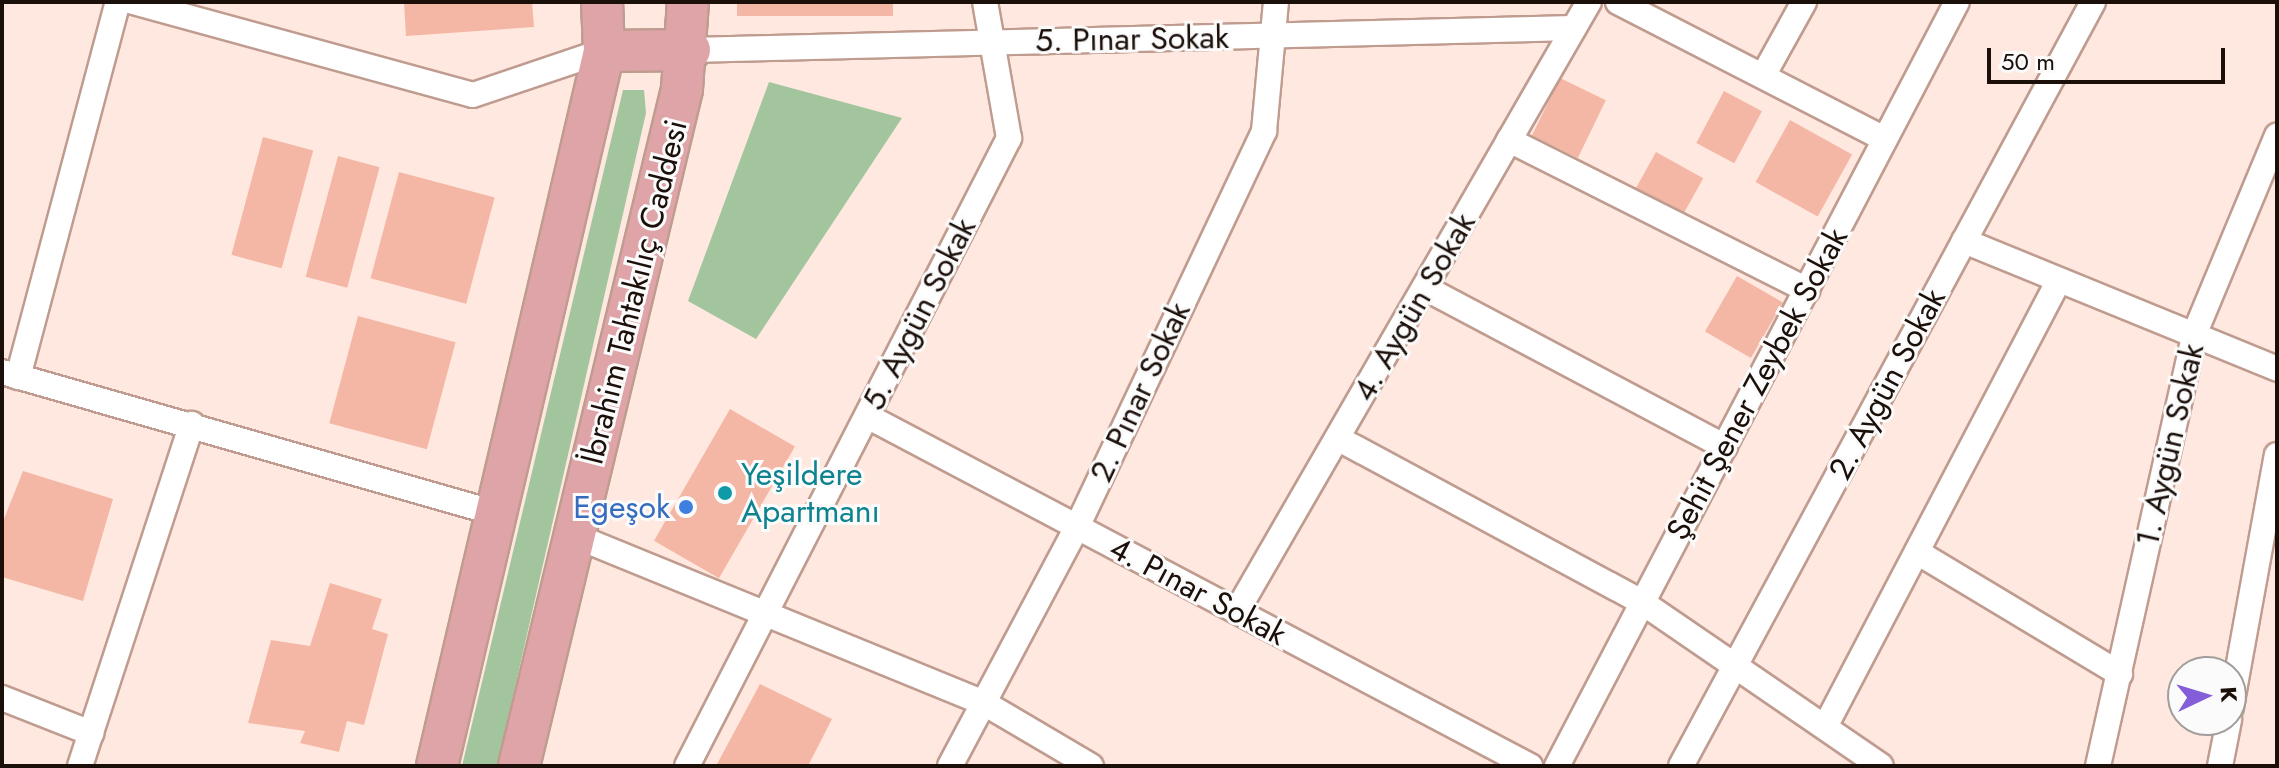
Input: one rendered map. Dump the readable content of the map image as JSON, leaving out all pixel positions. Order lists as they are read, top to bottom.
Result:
{
  "streets": {
    "main road": ["İbrahim Tahtakılıç Caddesi"],
    "street": [
      "5. Pınar Sokak",
      "4. Aygün Sokak",
      "5. Aygün Sokak",
      "Şehit Şener Zeybek Sokak",
      "2. Aygün Sokak",
      "2. Pınar Sokak",
      "1. Aygün Sokak",
      "4. Pınar Sokak"
    ]
  },
  "crossings": [
    ["5. Pınar Sokak", "İbrahim Tahtakılıç Caddesi"],
    ["5. Pınar Sokak", "4. Aygün Sokak"],
    ["5. Pınar Sokak", "5. Aygün Sokak"],
    ["5. Pınar Sokak", "2. Pınar Sokak"],
    ["4. Aygün Sokak", "4. Pınar Sokak"],
    ["5. Aygün Sokak", "4. Pınar Sokak"],
    ["2. Pınar Sokak", "4. Pınar Sokak"]
  ],
  "places": ["Yeşildere Apartmanı", "Egeşok"],
  "scale_bar": "50 m",
  "north": "right"
}
